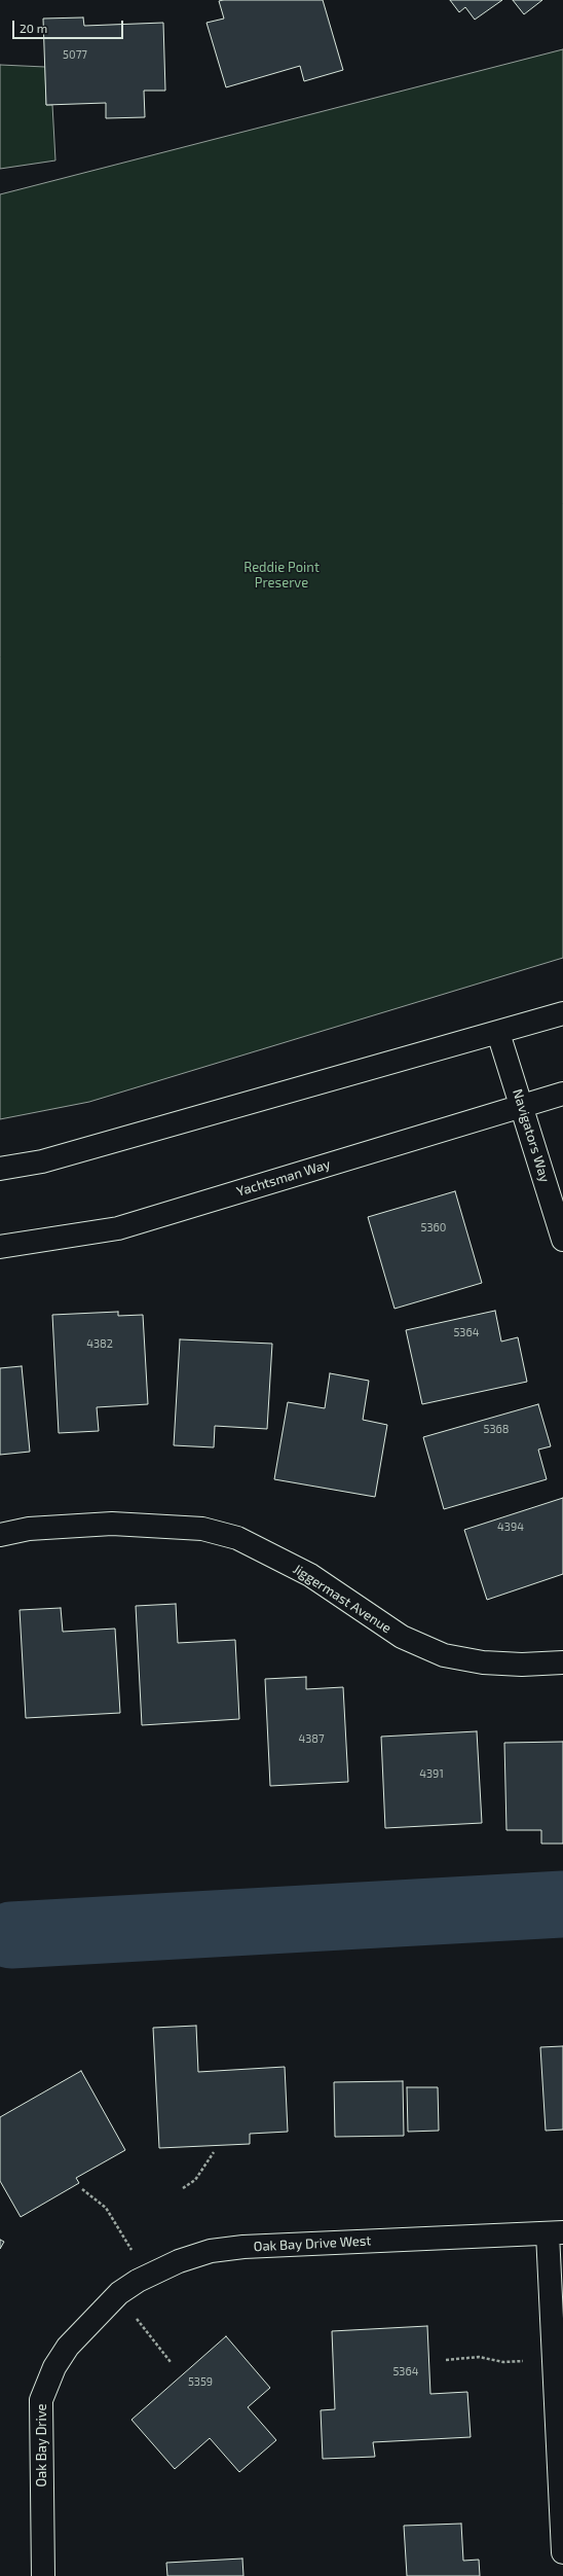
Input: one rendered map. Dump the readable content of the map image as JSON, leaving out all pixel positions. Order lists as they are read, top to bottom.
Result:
{
  "streets": {
    "street": [
      "Navigators Way",
      "Yachtsman Way",
      "Jiggermast Avenue",
      "Oak Bay Drive West",
      "Oak Bay Drive"
    ]
  },
  "crossings": [
    ["Navigators Way", "Yachtsman Way"],
    ["Oak Bay Drive West", "Oak Bay Drive"]
  ],
  "parks": ["Reddie Point Preserve"],
  "house_numbers": [
    "5077",
    "5360",
    "5364",
    "4382",
    "5368",
    "4394",
    "4387",
    "4391",
    "5364",
    "5359"
  ],
  "scale_bar": "20 m"
}
